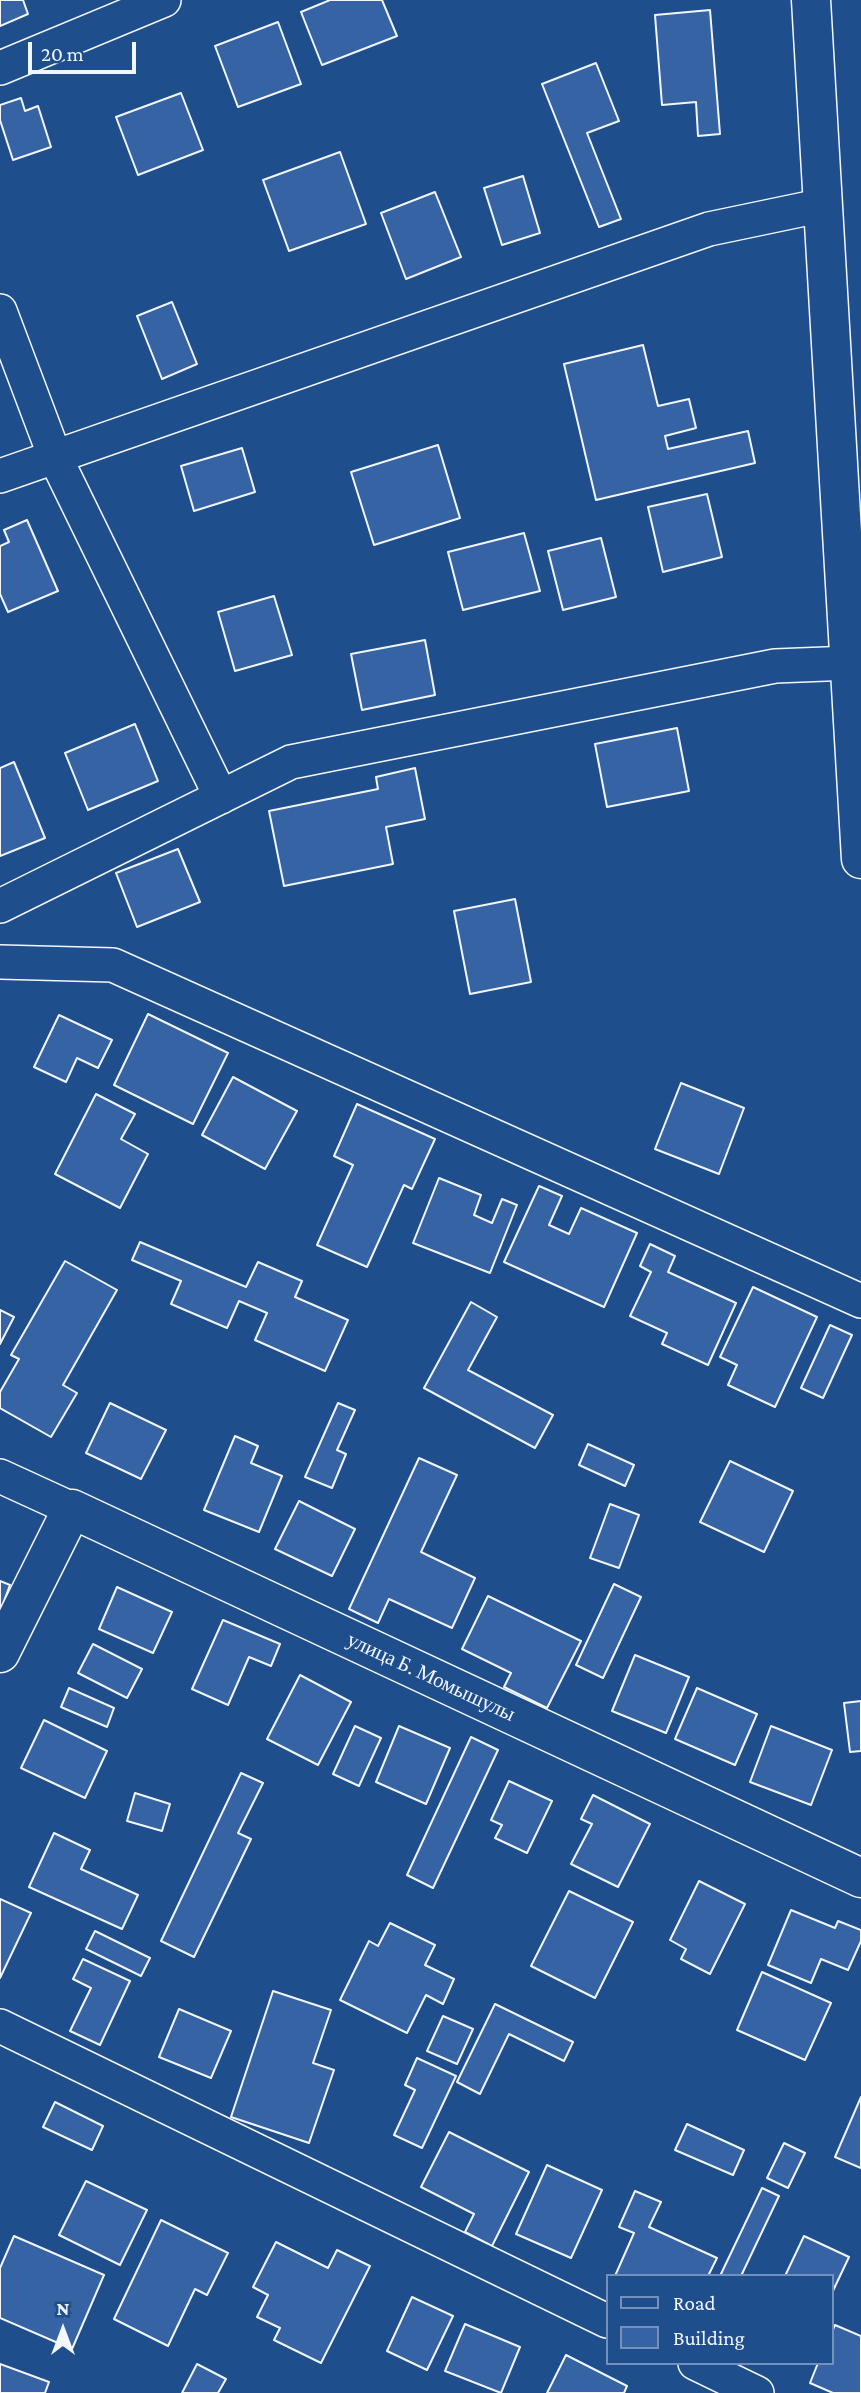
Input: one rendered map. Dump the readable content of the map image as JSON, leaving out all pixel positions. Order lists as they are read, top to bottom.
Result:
{
  "streets": {
    "street": ["улица Б. Момышулы"]
  },
  "legend": ["Road", "Building"],
  "scale_bar": "20 m",
  "north": "top"
}
